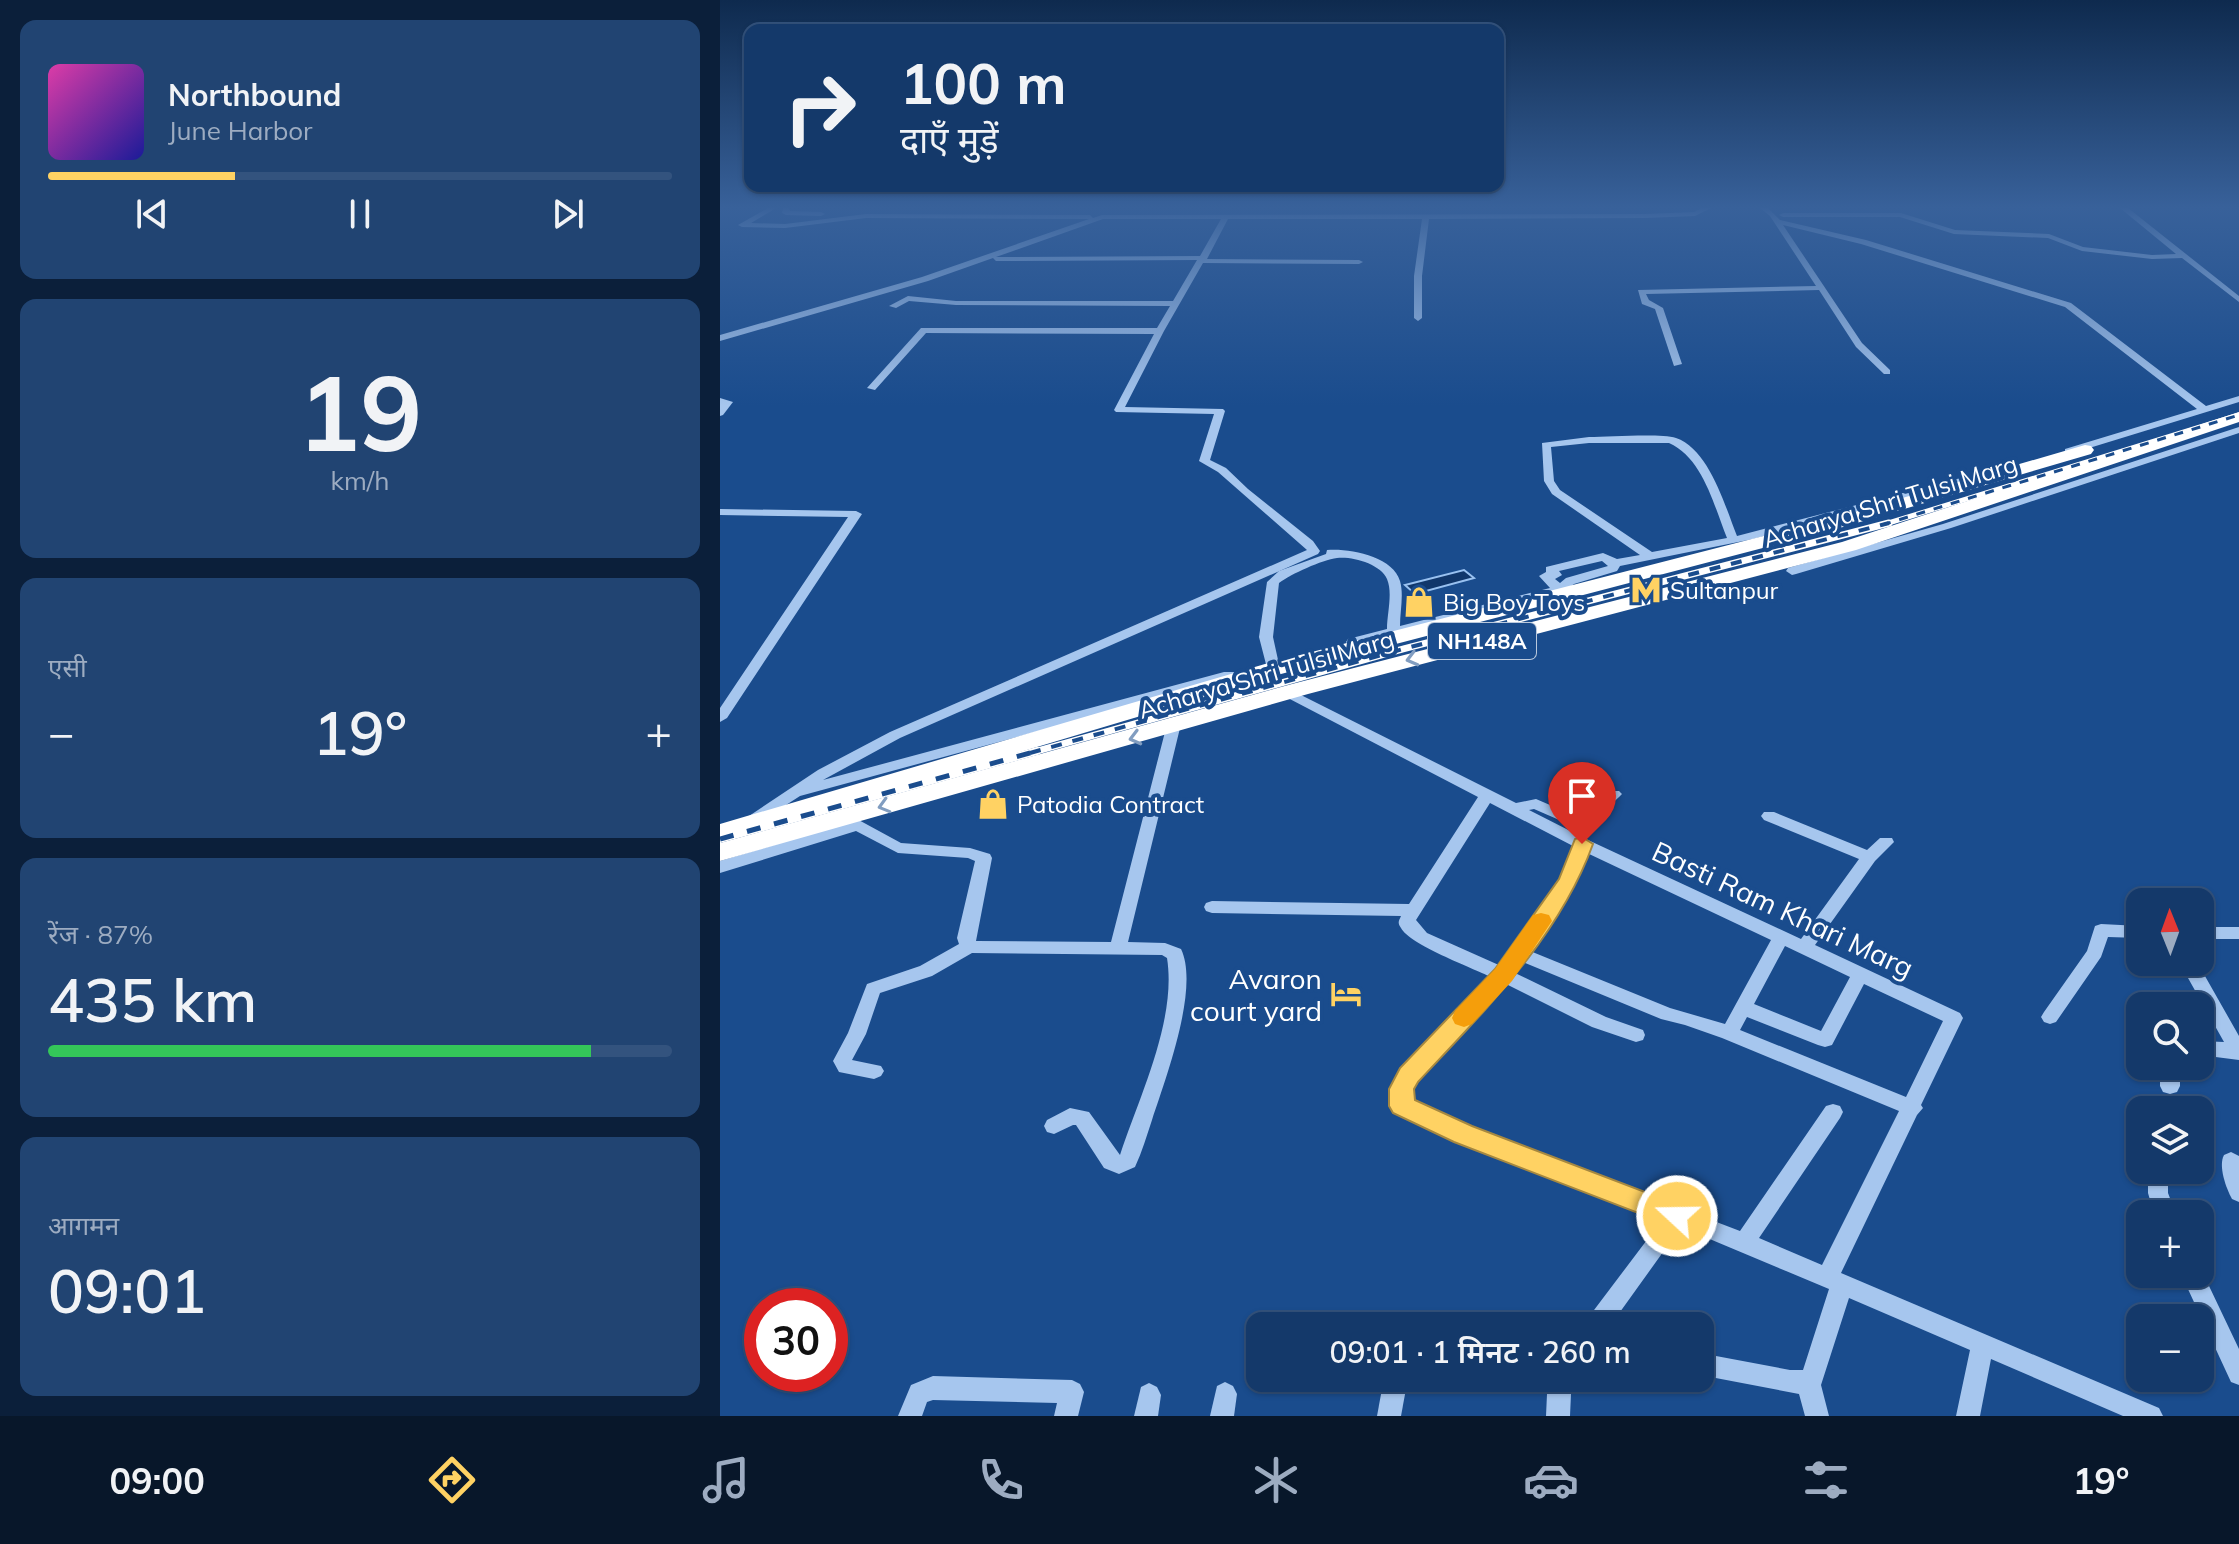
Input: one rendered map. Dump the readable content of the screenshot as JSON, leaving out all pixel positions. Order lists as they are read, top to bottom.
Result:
{
  "streets": {
    "highway": ["Acharya Shri Tulsi Marg", "NH148A"],
    "street": ["Basti Ram Khari Marg"]
  },
  "crossings": [
    ["Acharya Shri Tulsi Marg", "Basti Ram Khari Marg"]
  ],
  "places": {
    "metro station": ["Sultanpur"],
    "shop": ["Big Boy Toys", "Patodia Contract"],
    "hotel": ["Avaron court yard"]
  },
  "north": "top",
  "page": {
    "turn": ["100 m", "दाएँ मुड़ें"],
    "song": ["Northbound", "June Harbor"],
    "tile": [
      ["19", "km/h"],
      "एसी",
      ["रेंज · 87%", "435 km"],
      ["आगमन", "09:01"]
    ],
    "heat": ["−", "19°", "+"],
    "map_buttons": ["+", "−"],
    "limit": "30",
    "trip": "09:01 · 1 मिनट · 260 m",
    "tabs": ["09:00", "19°"]
  }
}
